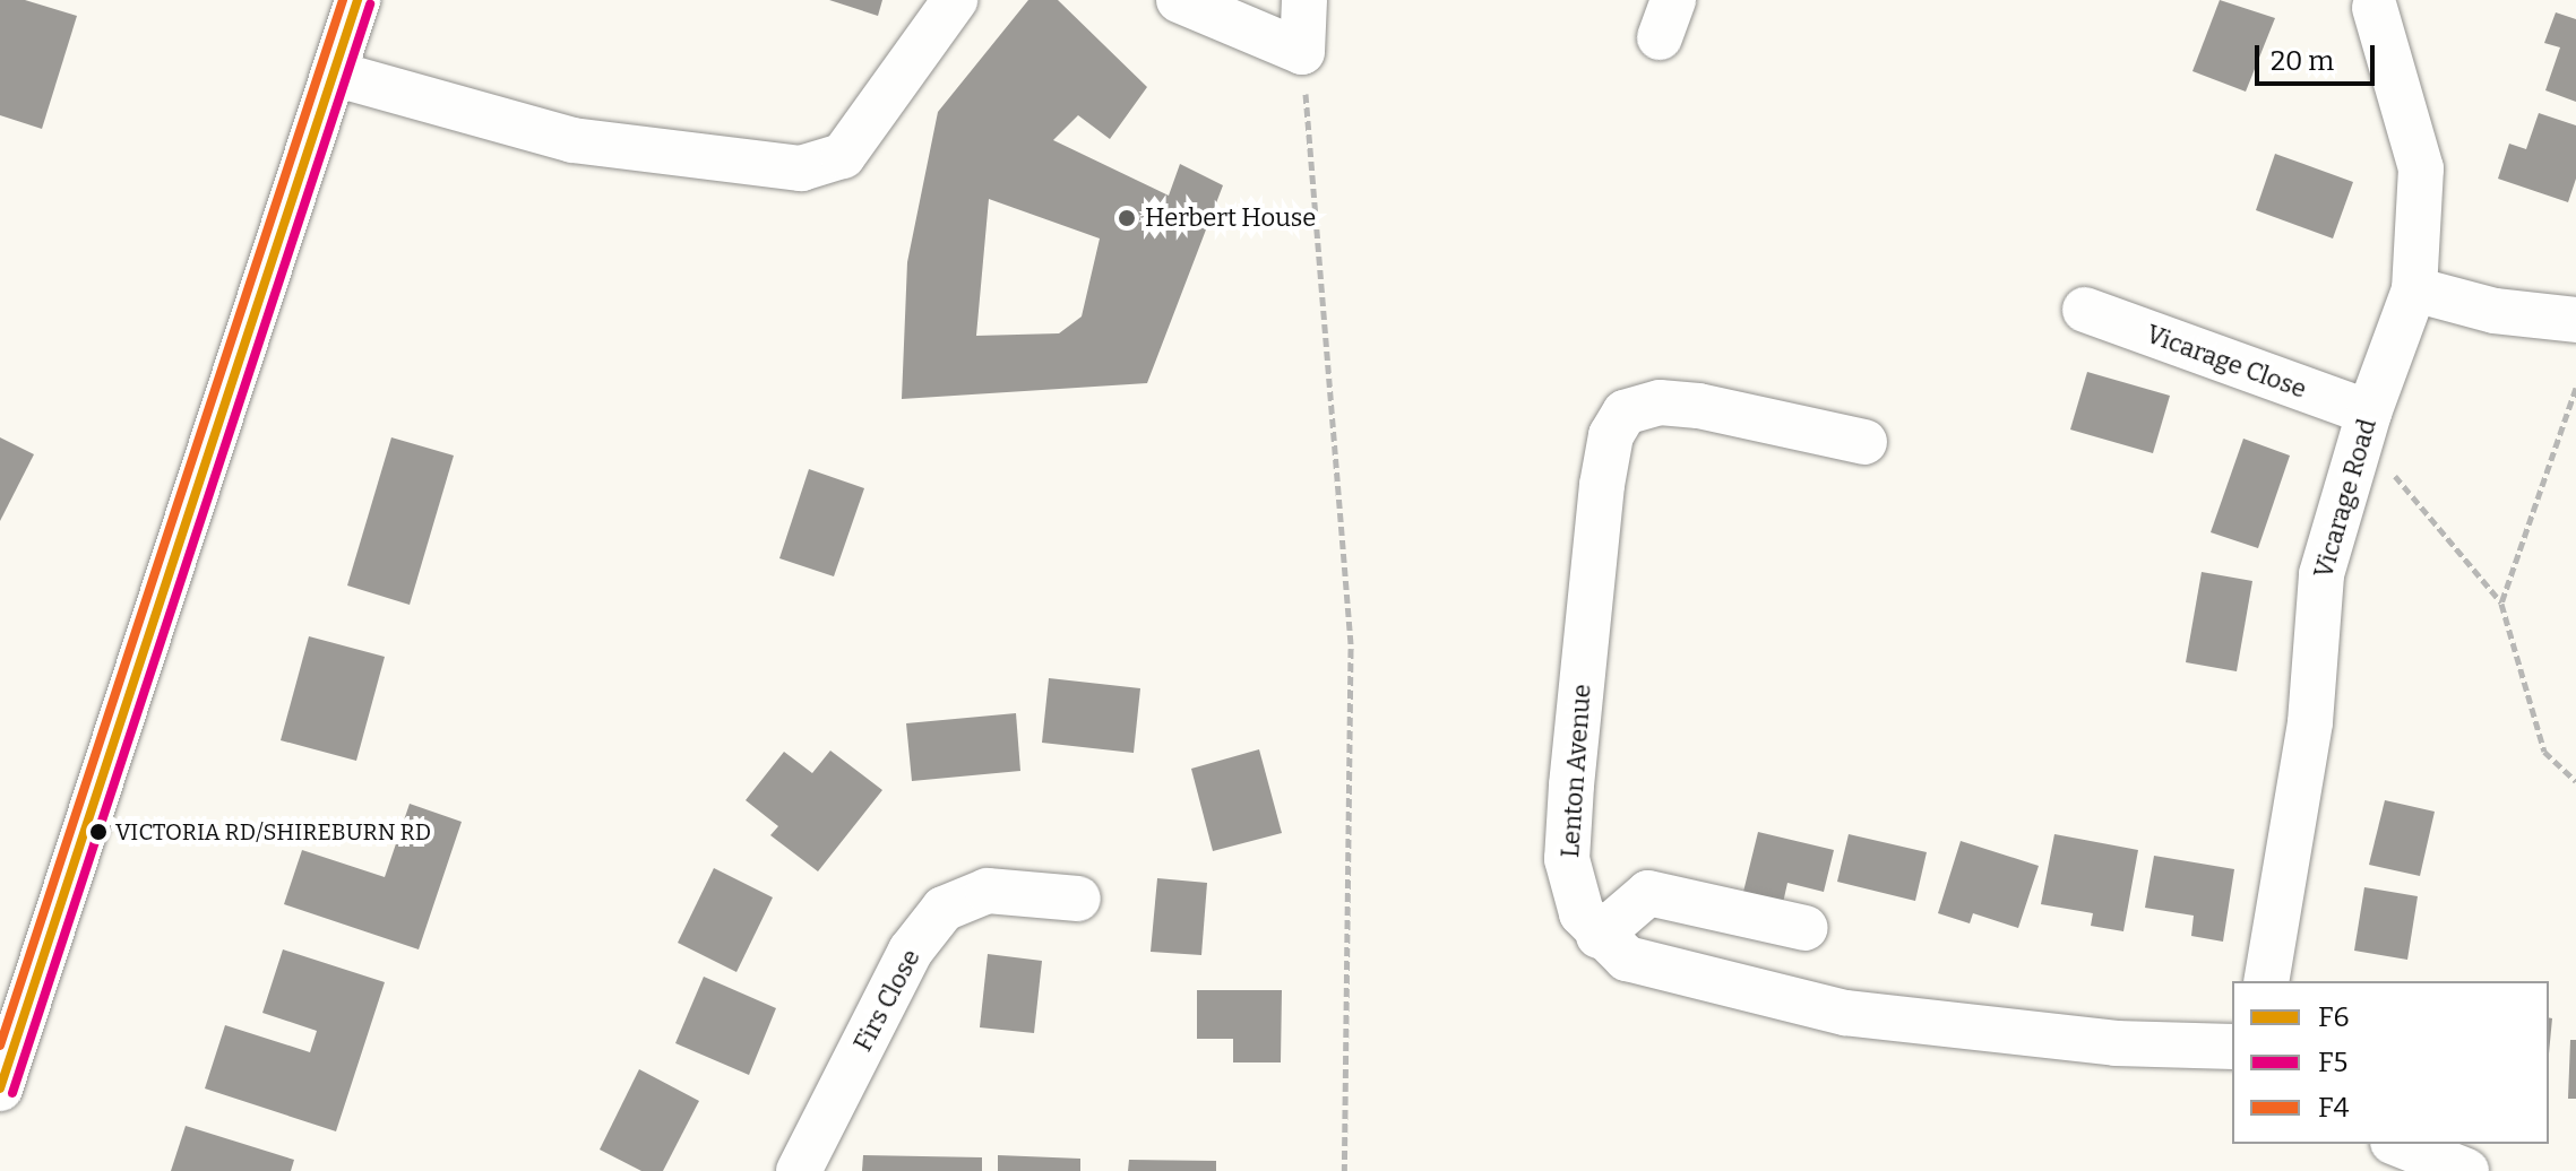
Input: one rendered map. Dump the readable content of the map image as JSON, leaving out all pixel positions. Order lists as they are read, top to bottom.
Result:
{
  "streets": {
    "street": [
      "Vicarage Close",
      "Vicarage Road",
      "Lenton Avenue",
      "Firs Close"
    ]
  },
  "crossings": [
    ["Vicarage Close", "Vicarage Road"]
  ],
  "places": ["Herbert House", "VICTORIA RD/SHIREBURN RD"],
  "lines": ["transit line F6", "transit line F4", "transit line F5"],
  "legend": ["F6", "F5", "F4"],
  "scale_bar": "20 m"
}
